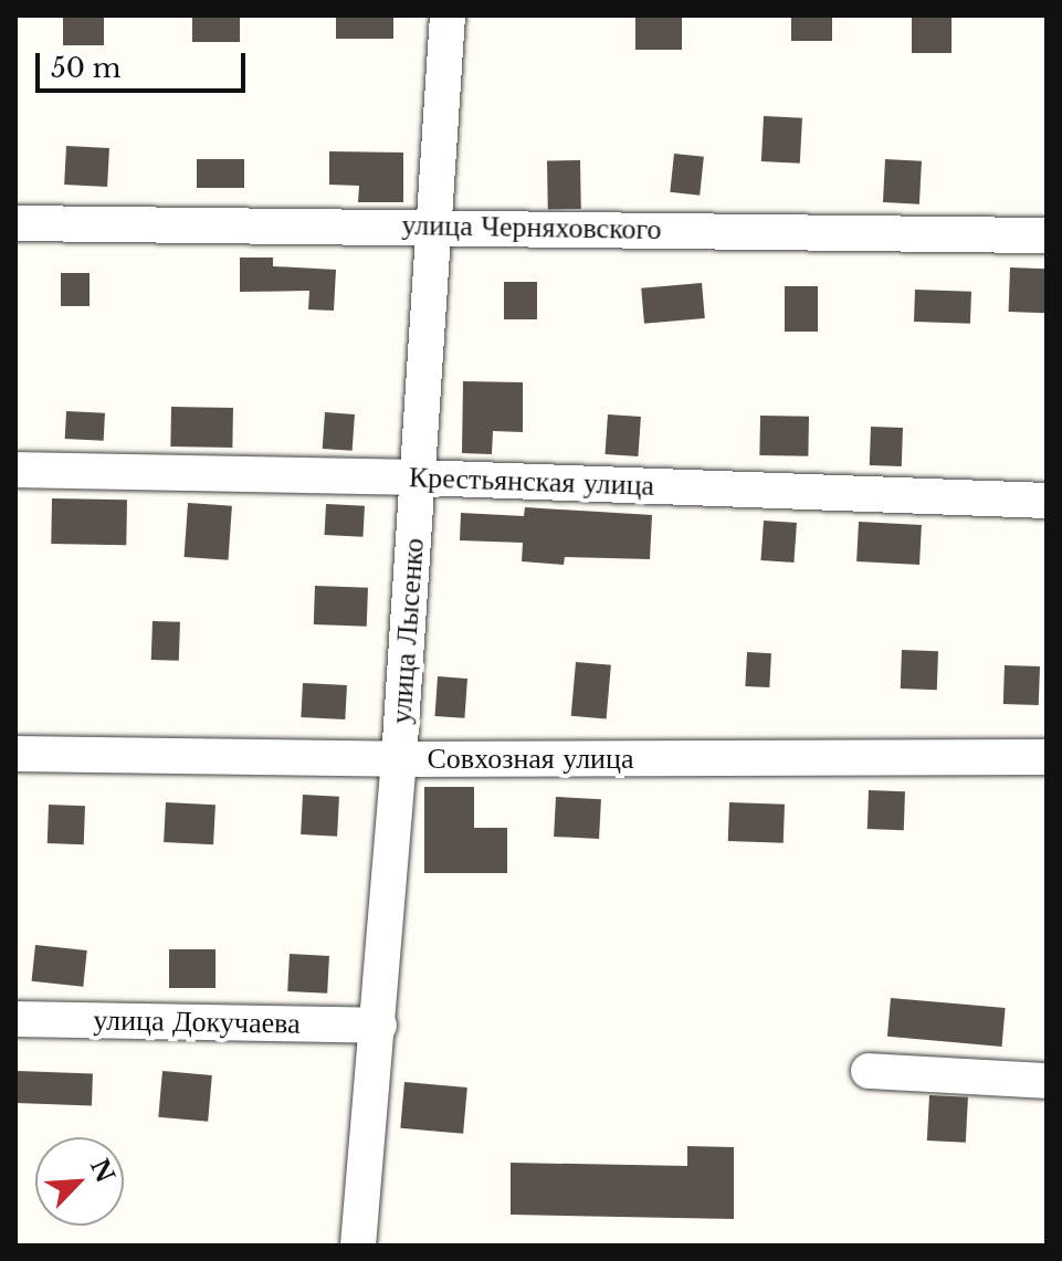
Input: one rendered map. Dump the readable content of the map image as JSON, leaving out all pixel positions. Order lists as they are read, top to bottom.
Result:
{
  "streets": {
    "street": [
      "улица Черняховского",
      "Крестьянская улица",
      "улица Лысенко",
      "Совхозная улица",
      "улица Докучаева"
    ]
  },
  "crossings": [
    ["улица Черняховского", "улица Лысенко"],
    ["Крестьянская улица", "улица Лысенко"],
    ["улица Лысенко", "Совхозная улица"],
    ["улица Лысенко", "улица Докучаева"]
  ],
  "scale_bar": "50 m",
  "north": "top right"
}
